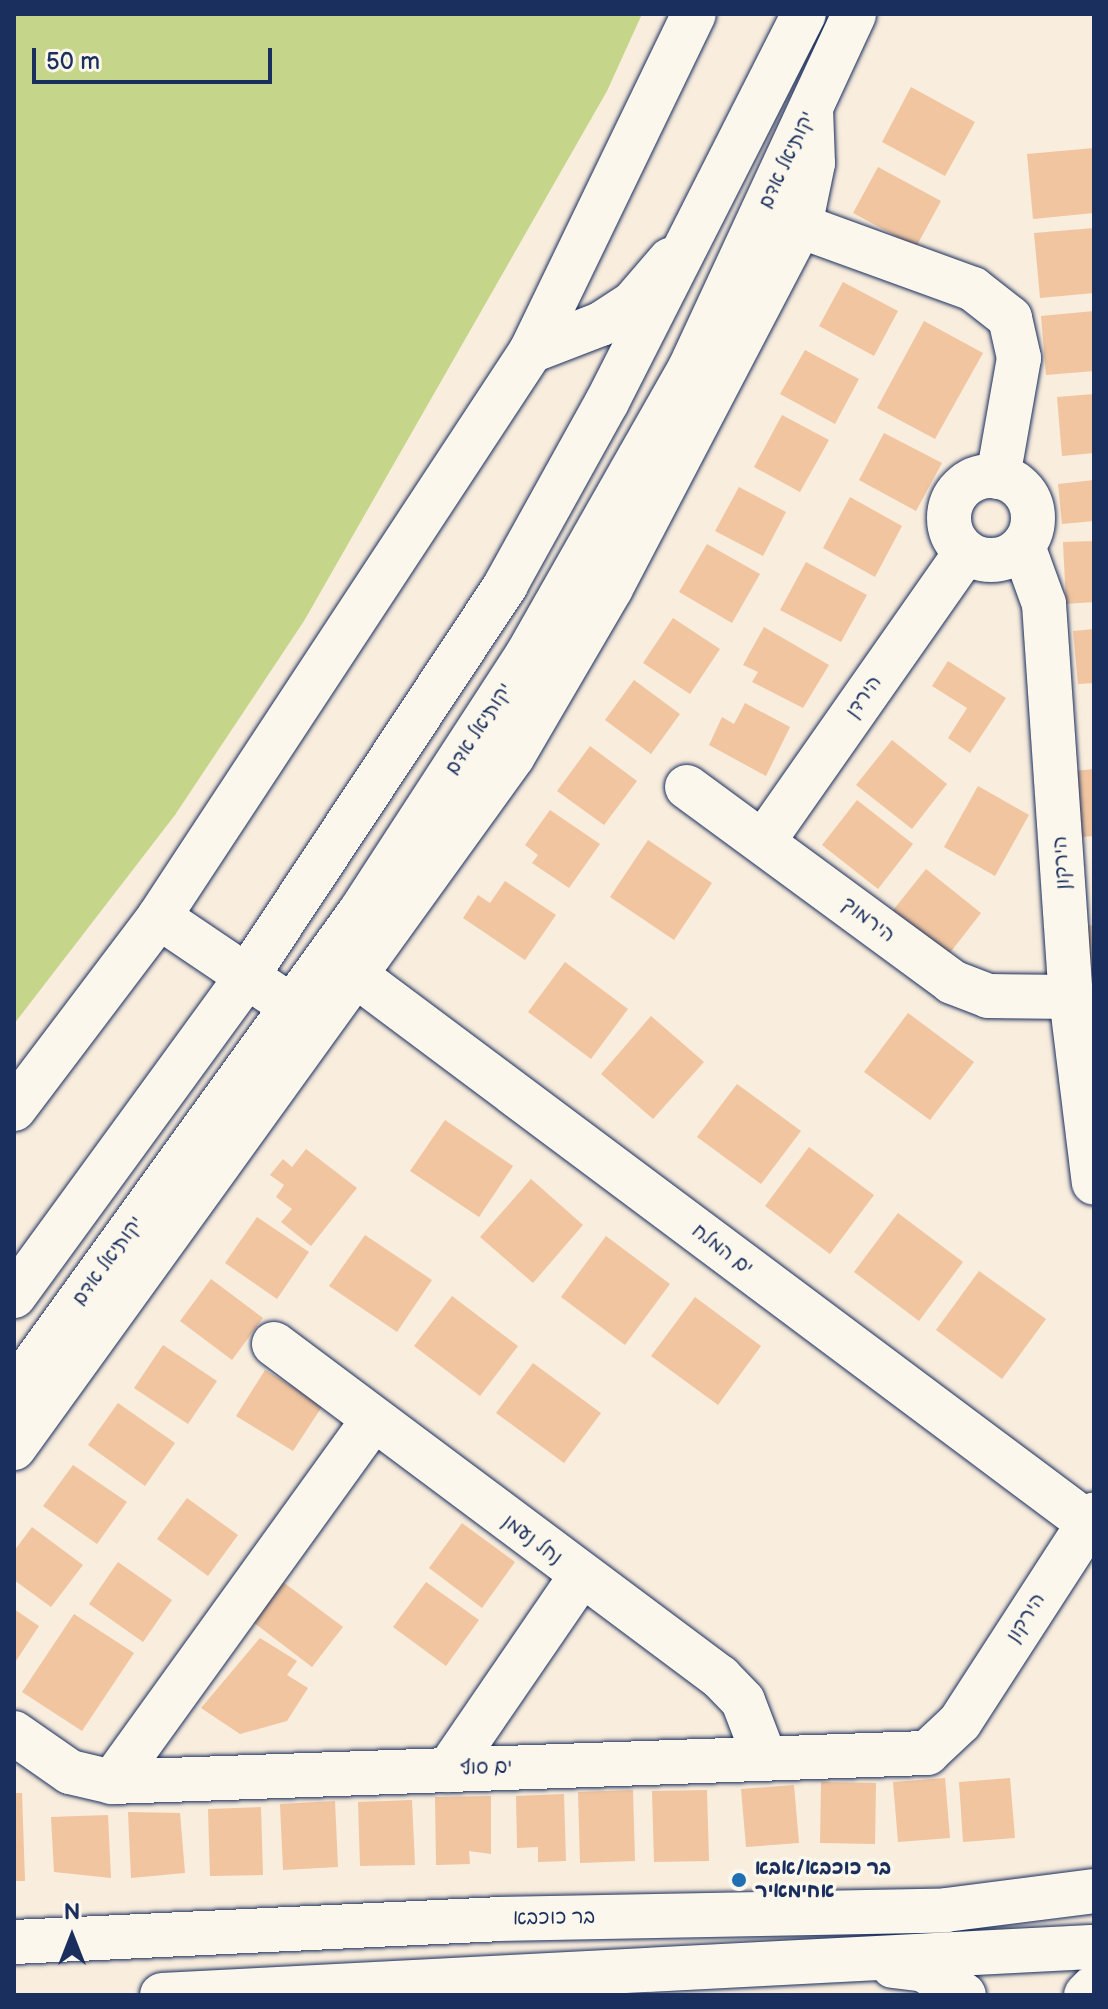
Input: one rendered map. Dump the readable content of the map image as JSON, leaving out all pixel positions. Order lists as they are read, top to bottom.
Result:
{
  "streets": {
    "street": [
      "יקותיאל אדם",
      "הירדן",
      "הירקון",
      "הירמוך",
      "ים המלח",
      "נחל נעמן",
      "ים סוף",
      "בר כוכבא"
    ]
  },
  "crossings": [
    ["הירדן", "הירקון"],
    ["הירדן", "הירמוך"],
    ["הירקון", "הירמוך"],
    ["הירקון", "ים המלח"],
    ["הירקון", "ים סוף"],
    ["נחל נעמן", "ים סוף"]
  ],
  "places": ["בר כוכבא/אבא אחימאיר"],
  "scale_bar": "50 m",
  "north": "top"
}
